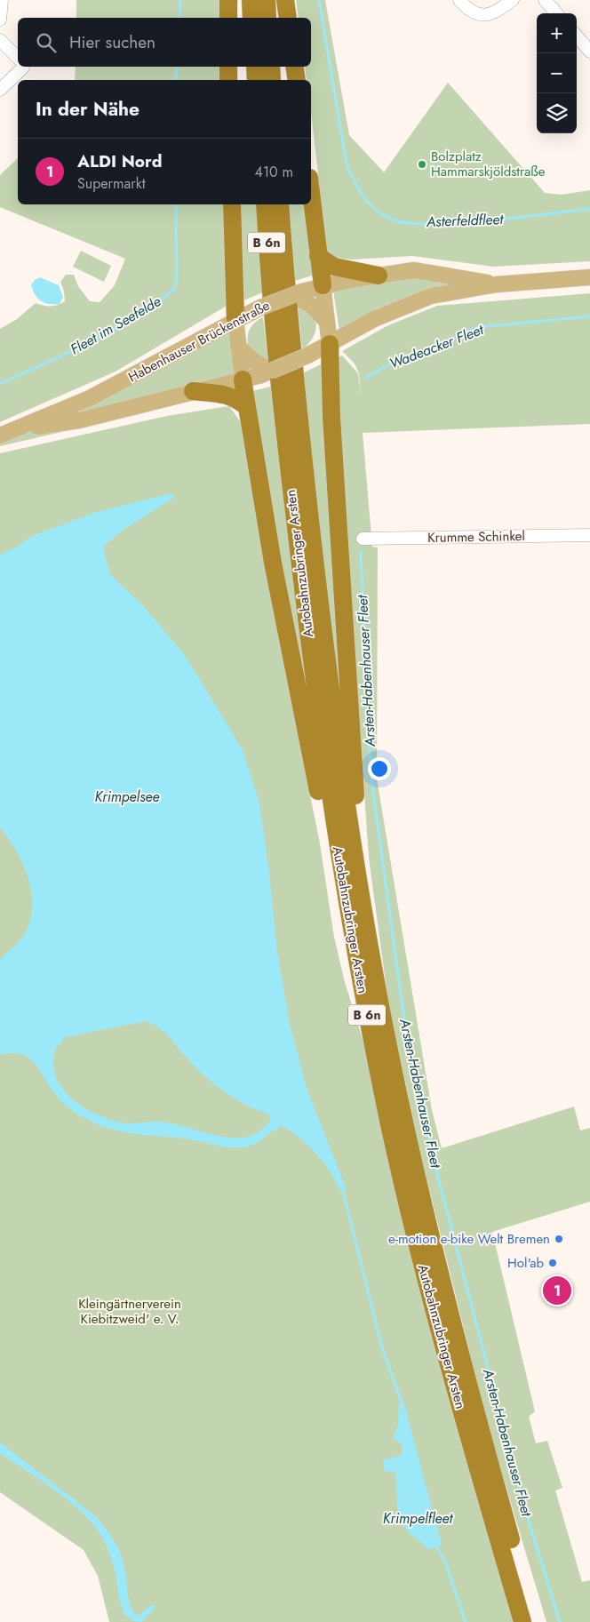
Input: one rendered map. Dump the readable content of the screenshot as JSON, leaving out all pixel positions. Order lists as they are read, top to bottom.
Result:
{
  "streets": {
    "highway": ["B 6n", "Autobahnzubringer Arsten"],
    "main road": ["Habenhauser Brückenstraße"],
    "street": ["Krumme Schinkel"]
  },
  "water": [
    "Asterfeldfleet",
    "Fleet im Seefelde",
    "Wadeacker Fleet",
    "Arsten-Habenhauser Fleet",
    "Krimpelsee",
    "Krimpelfleet"
  ],
  "parks": ["Kleingärtnerverein Kiebitzweid' e. V."],
  "places": ["Bolzplatz Hammarskjöldstraße", "e-motion e-bike Welt Bremen", "Hol'ab"],
  "page": {
    "map_buttons": ["+", "−"],
    "search": "Hier suchen",
    "heading": "In der Nähe",
    "list": [
      {
        "mark": "1",
        "name": "ALDI Nord",
        "note": "Supermarkt",
        "value": "410 m"
      }
    ],
    "pins": "1"
  }
}
